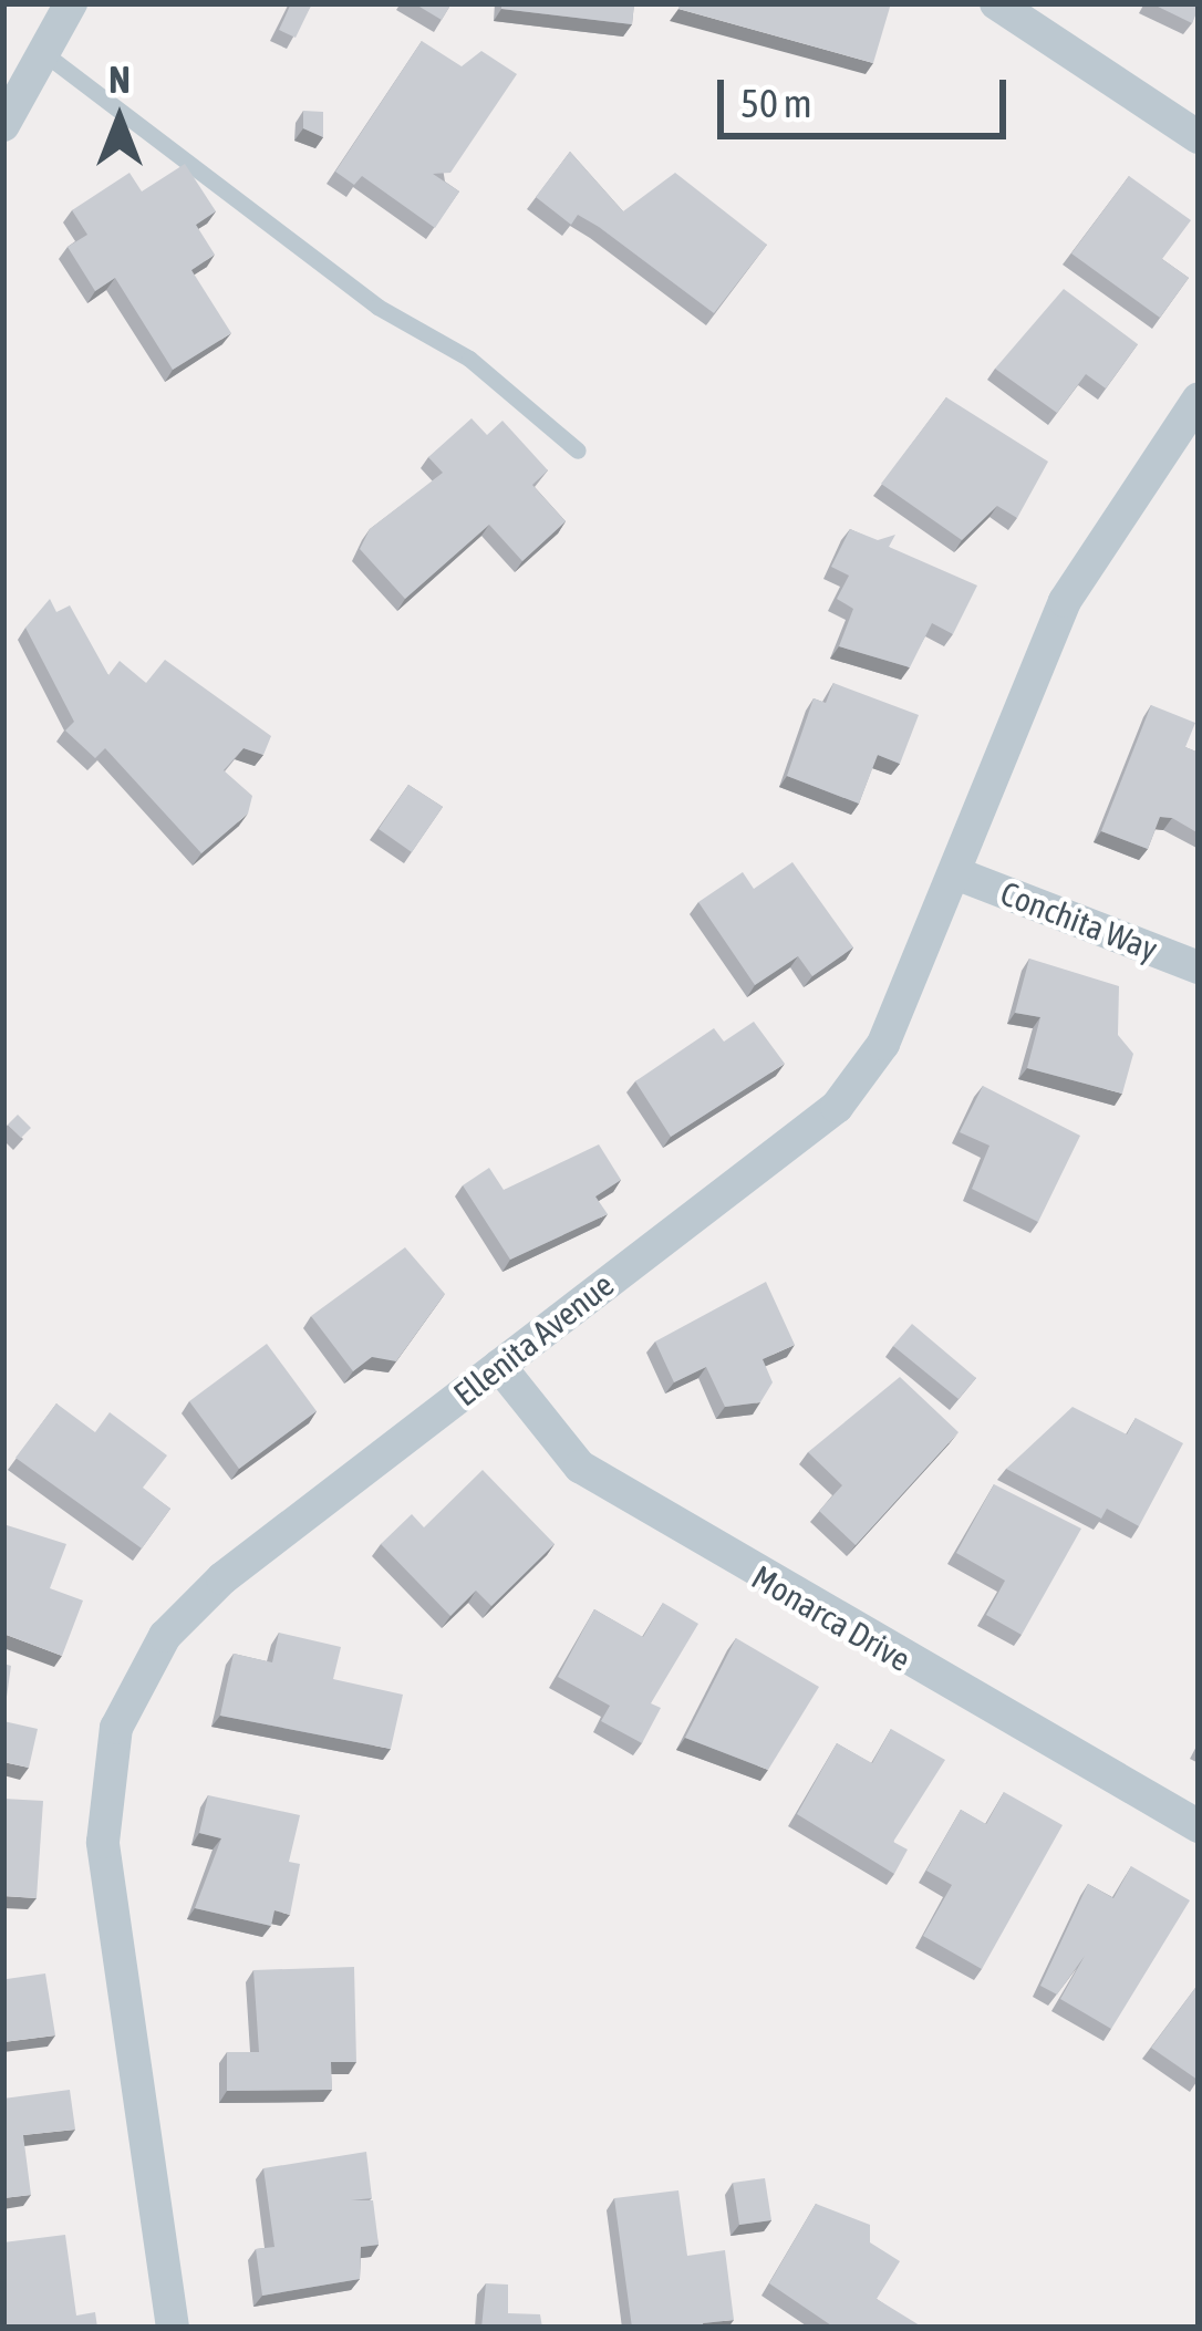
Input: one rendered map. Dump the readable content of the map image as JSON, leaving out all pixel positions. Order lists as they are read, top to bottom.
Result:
{
  "streets": {
    "street": ["Conchita Way", "Ellenita Avenue", "Monarca Drive"]
  },
  "crossings": [
    ["Conchita Way", "Ellenita Avenue"],
    ["Ellenita Avenue", "Monarca Drive"]
  ],
  "scale_bar": "50 m",
  "north": "top"
}
